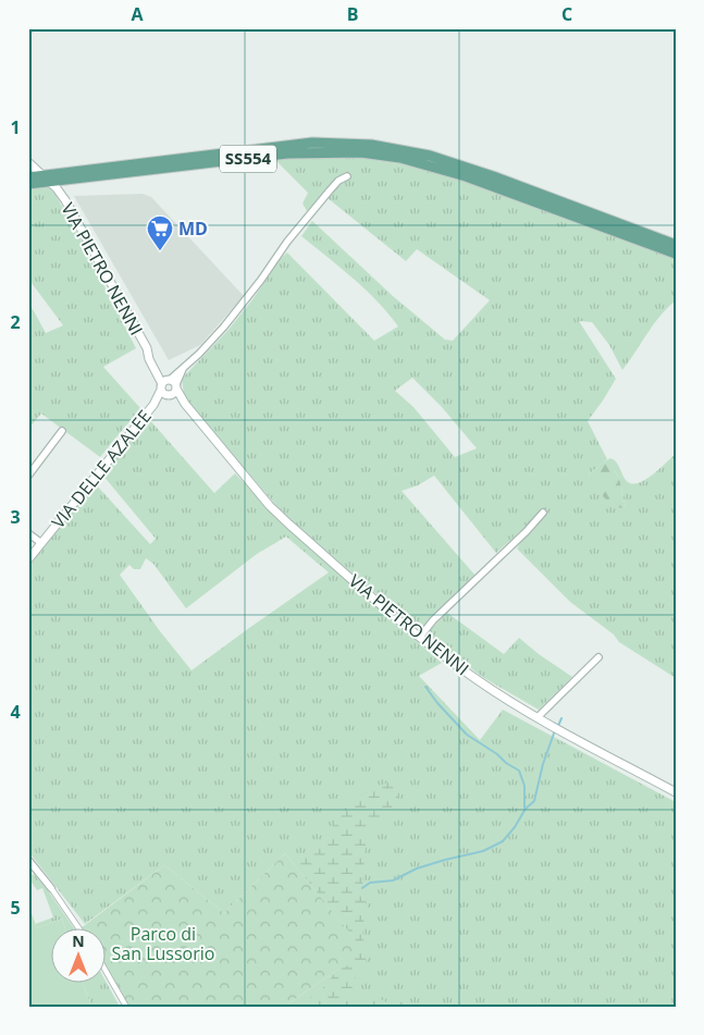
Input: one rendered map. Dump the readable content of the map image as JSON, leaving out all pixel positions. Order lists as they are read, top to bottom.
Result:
{
  "streets": {
    "main road": ["SS554"],
    "street": ["VIA PIETRO NENNI", "VIA DELLE AZALEE"]
  },
  "crossings": [
    ["SS554", "VIA PIETRO NENNI"],
    ["VIA PIETRO NENNI", "VIA DELLE AZALEE"]
  ],
  "parks": ["Parco di San Lussorio"],
  "places": {
    "supermarket": ["MD"]
  },
  "north": "top",
  "grid": {
    "columns": ["A", "B", "C"],
    "rows": [
      "1",
      "2",
      "3",
      "4",
      "5"
    ]
  }
}
